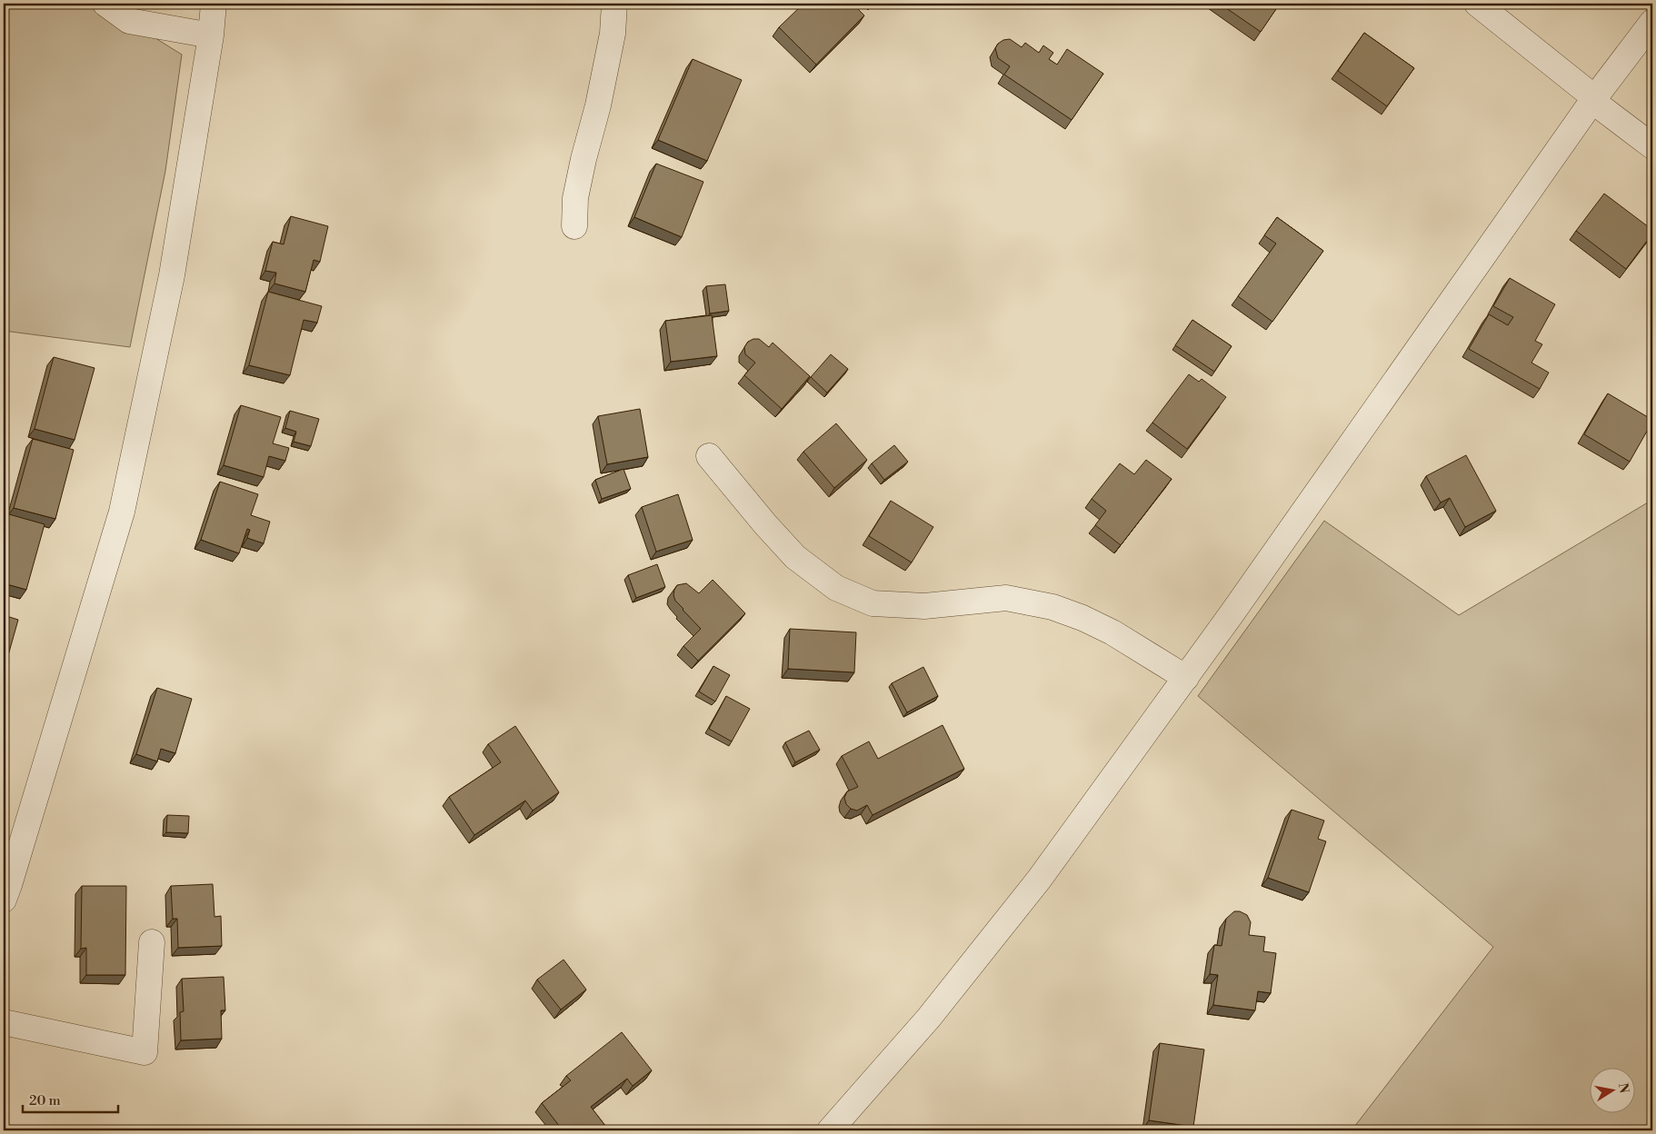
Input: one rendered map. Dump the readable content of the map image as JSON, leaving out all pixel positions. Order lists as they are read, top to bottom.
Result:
{
  "scale_bar": "20 m",
  "north": "right"
}
